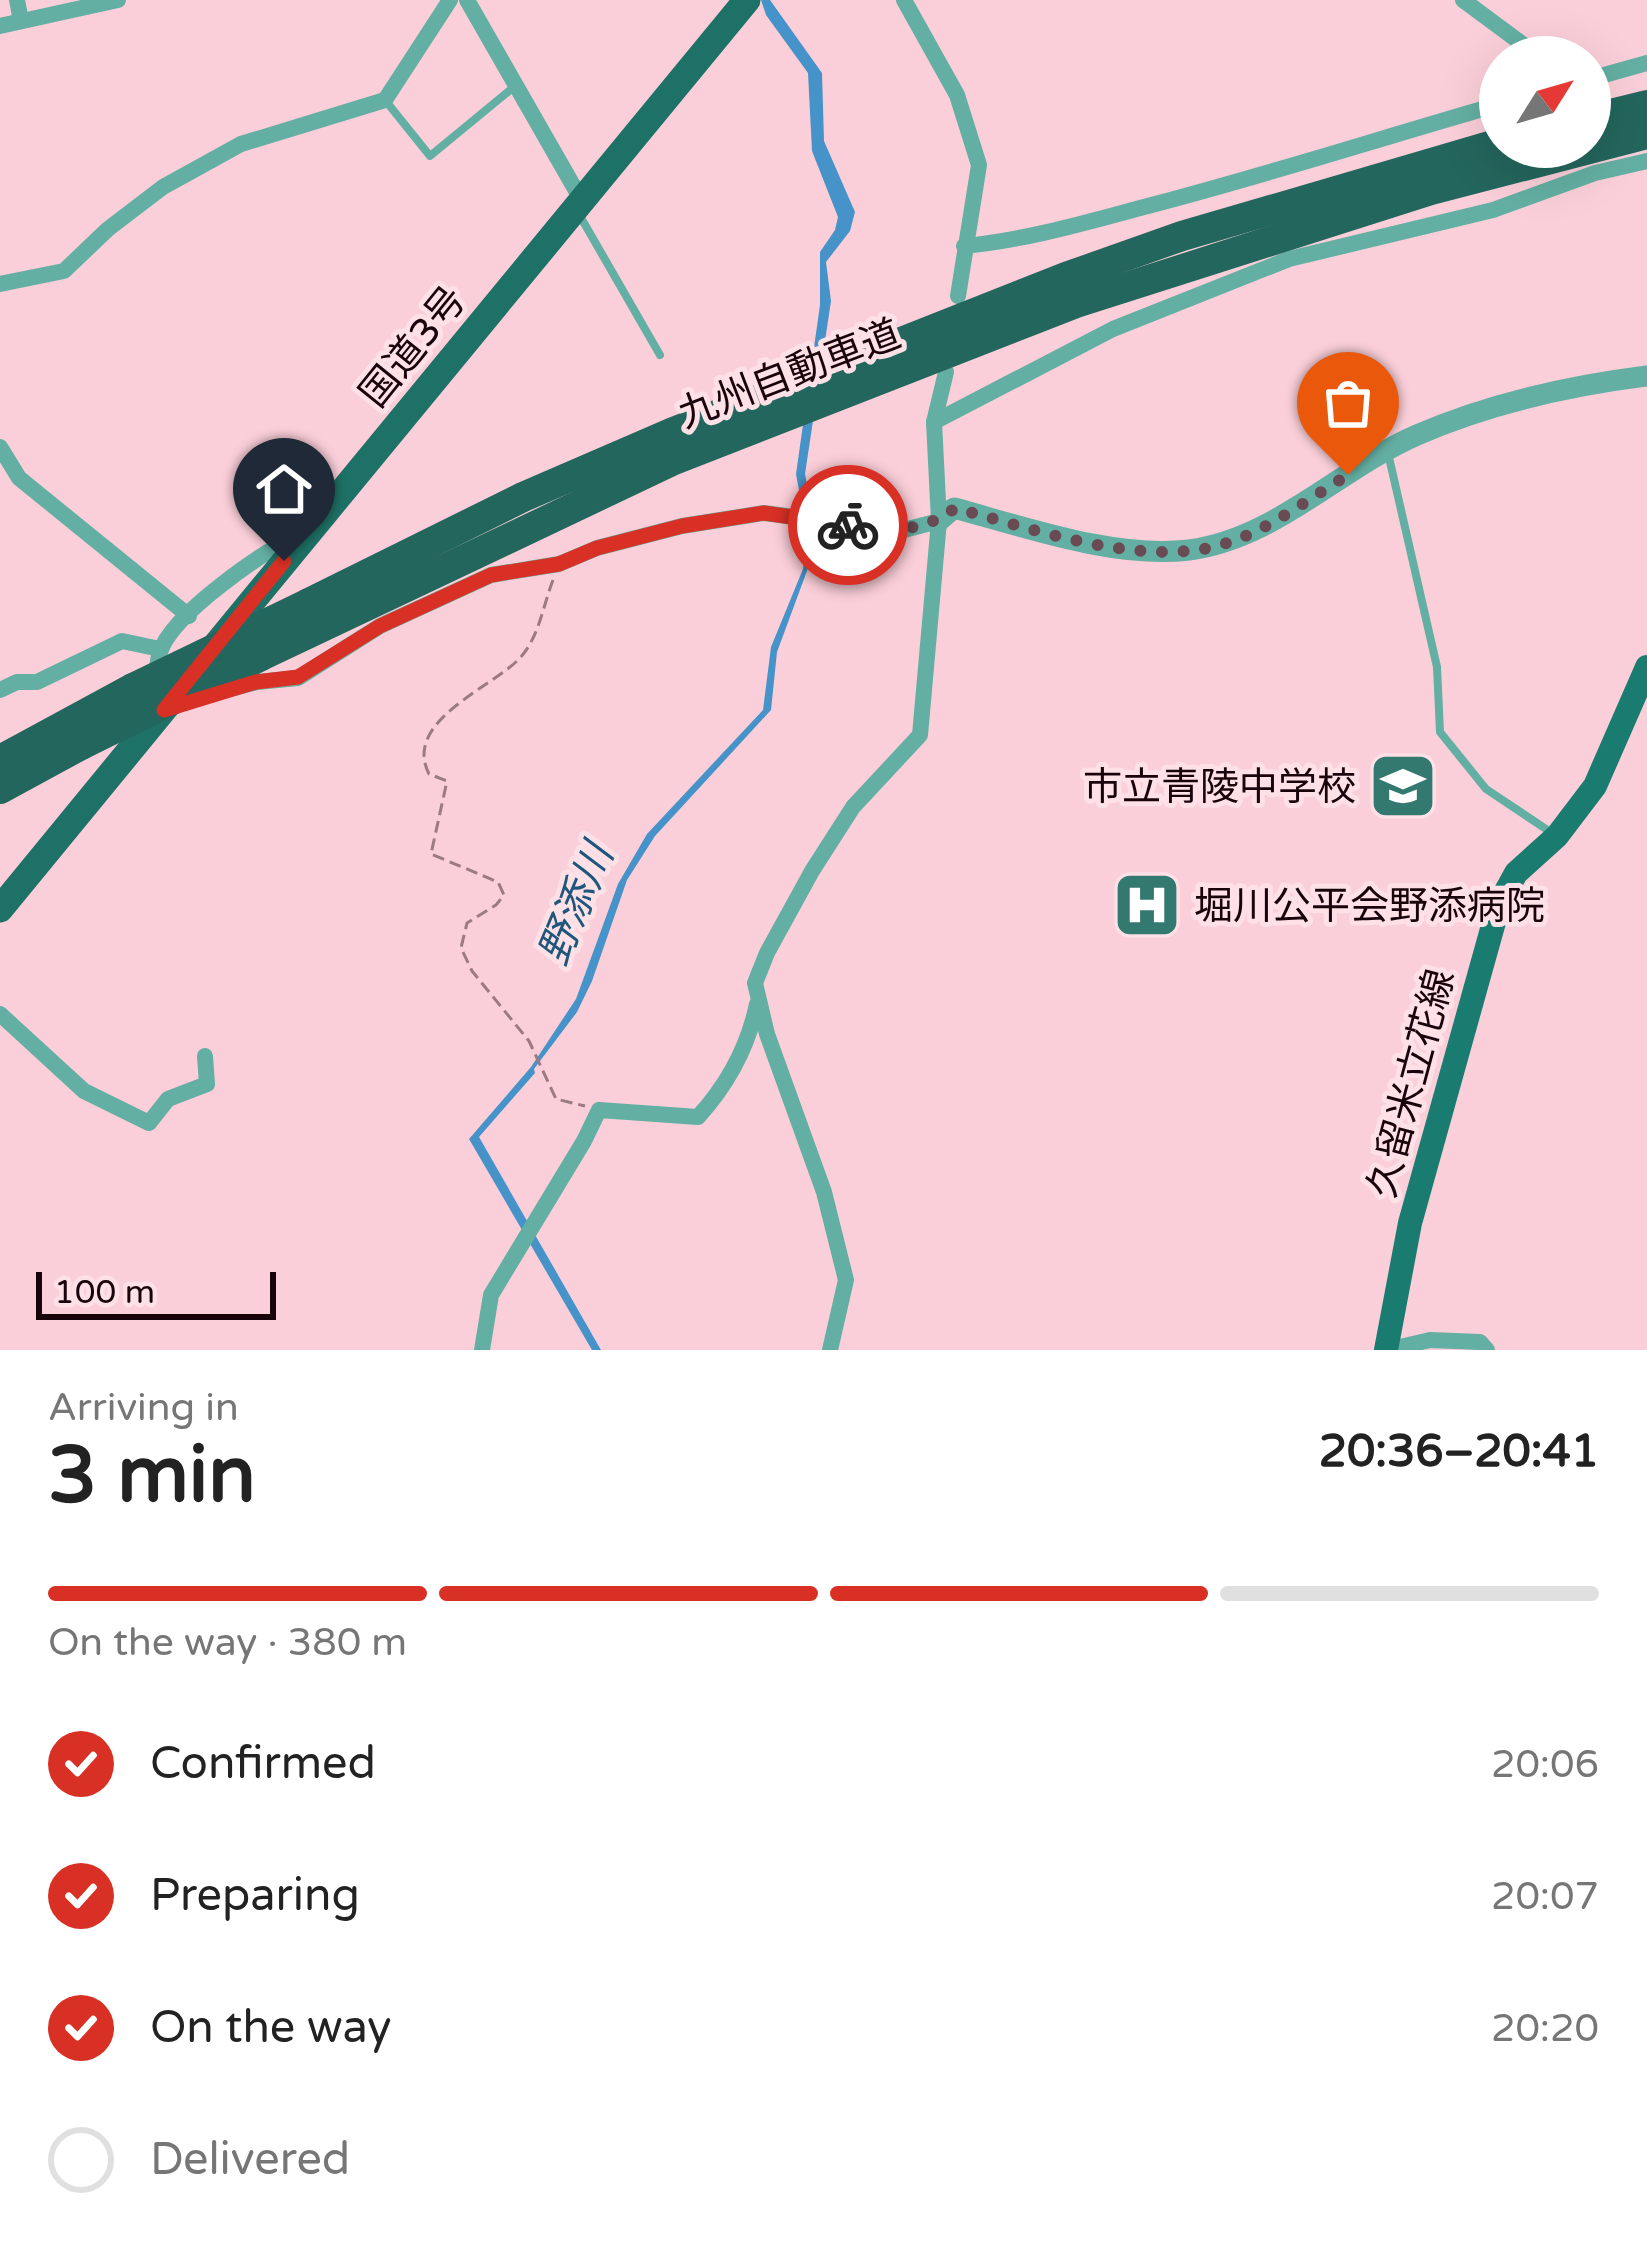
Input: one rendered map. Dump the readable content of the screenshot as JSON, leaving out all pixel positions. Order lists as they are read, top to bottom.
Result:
{
  "streets": {
    "highway": ["国道3号", "九州自動車道"],
    "main road": ["久留米立花線"]
  },
  "water": ["野添川"],
  "places": {
    "school or university": ["市立青陵中学校"],
    "hospital": ["堀川公平会野添病院"]
  },
  "scale_bar": "100 m",
  "north": "top right",
  "page": {
    "scale": "100 m",
    "heading": ["3 min", "Arriving in", "20:36–20:41"],
    "bar": "On the way · 380 m",
    "list": [
      ["Confirmed", "20:06"],
      ["Preparing", "20:07"],
      ["On the way", "20:20"],
      "Delivered"
    ]
  }
}
